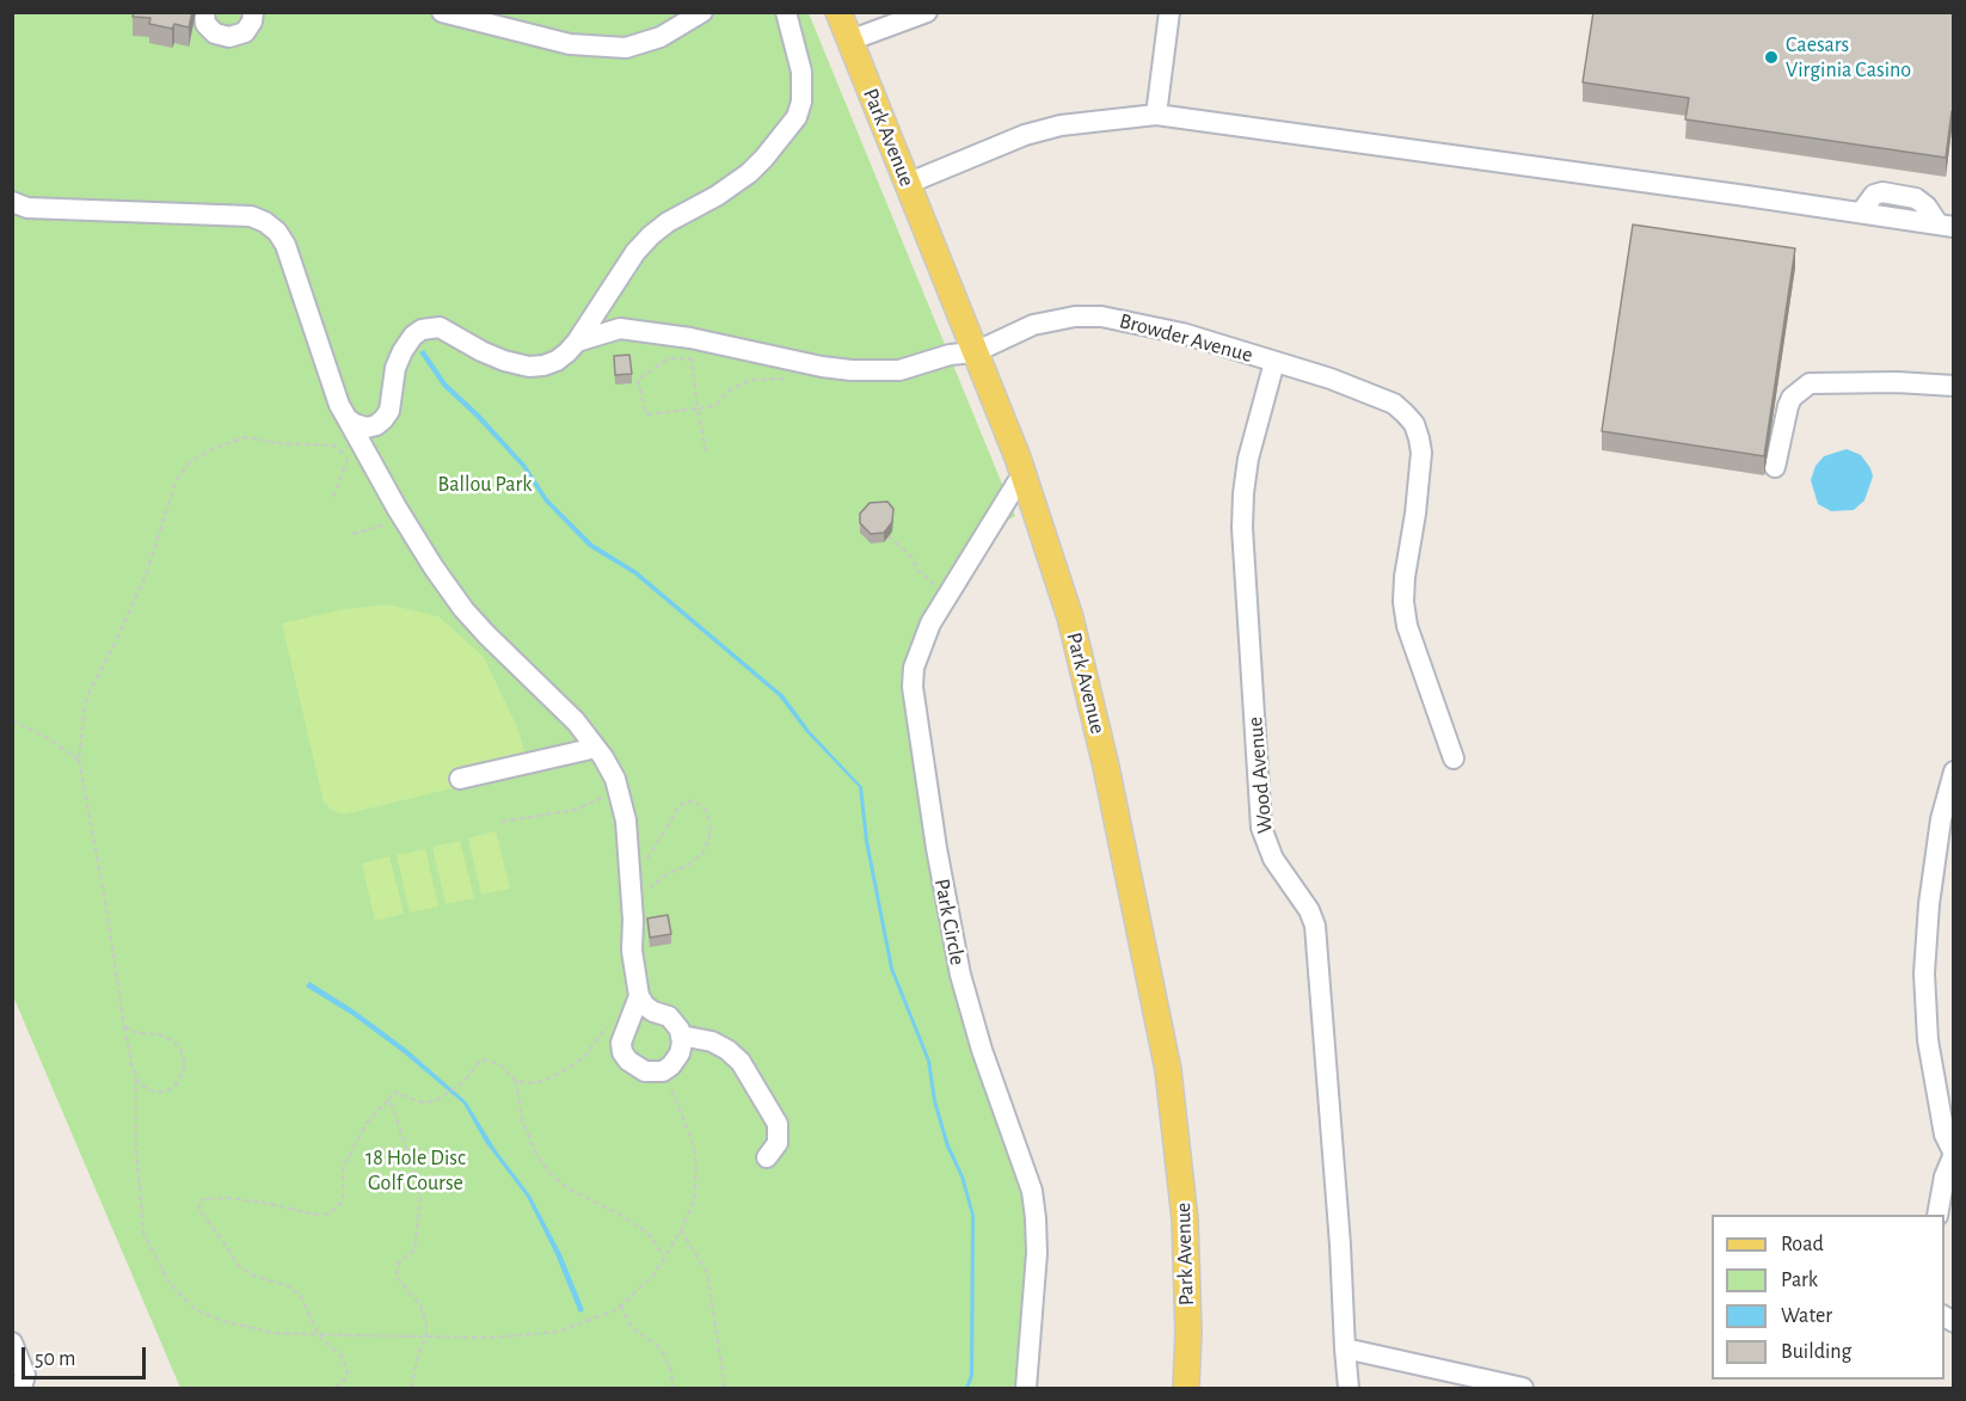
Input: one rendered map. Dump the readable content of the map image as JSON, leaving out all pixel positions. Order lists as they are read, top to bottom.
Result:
{
  "streets": {
    "main road": ["Park Avenue"],
    "street": ["Browder Avenue", "Wood Avenue", "Park Circle"]
  },
  "crossings": [
    ["Park Avenue", "Browder Avenue"],
    ["Park Avenue", "Park Circle"],
    ["Browder Avenue", "Wood Avenue"]
  ],
  "parks": ["Ballou Park", "18 Hole Disc Golf Course"],
  "places": ["Caesars Virginia Casino"],
  "legend": [
    "Road",
    "Park",
    "Water",
    "Building"
  ],
  "scale_bar": "50 m"
}
